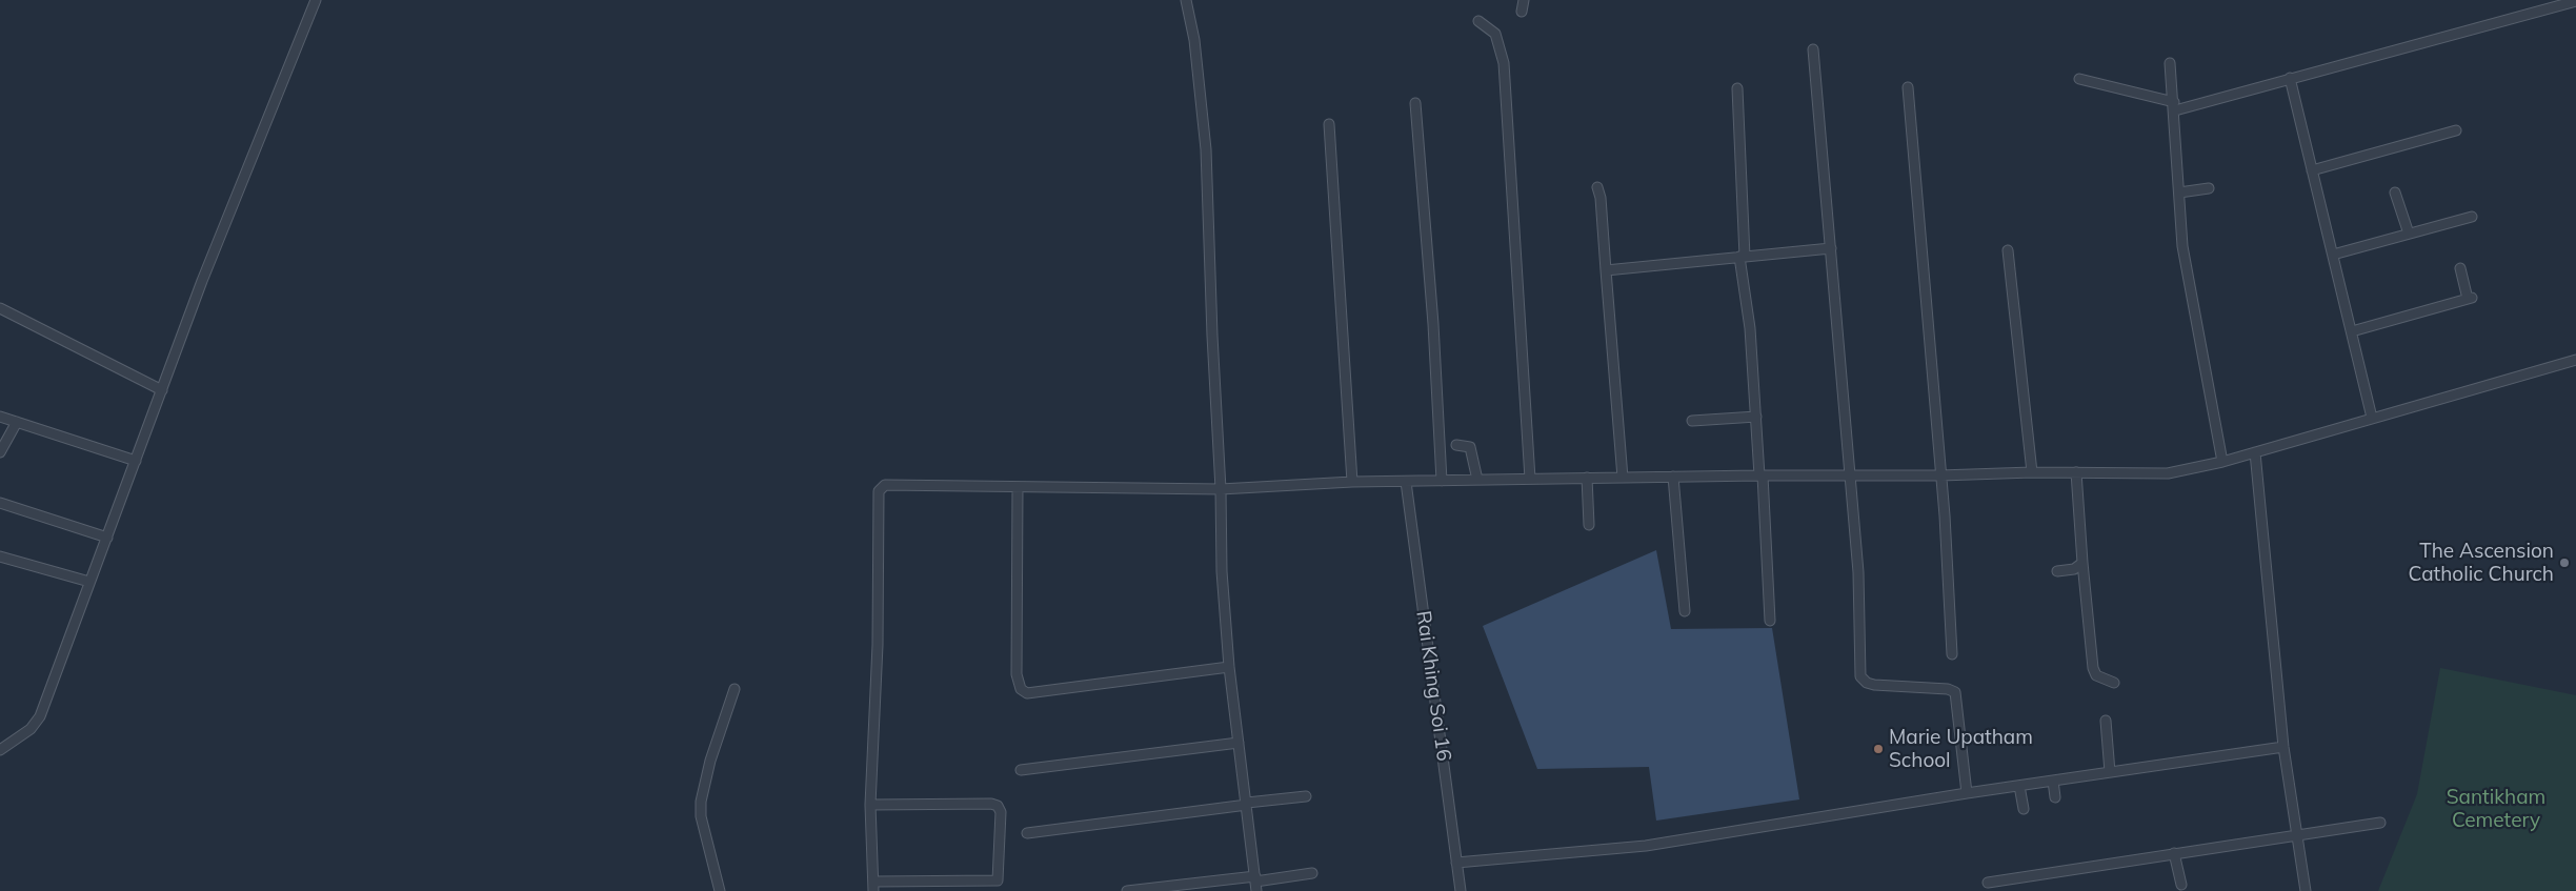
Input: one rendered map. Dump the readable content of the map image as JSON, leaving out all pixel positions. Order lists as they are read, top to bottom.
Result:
{
  "streets": {
    "street": ["Rai Khing Soi 16"]
  },
  "parks": ["Santikham Cemetery"],
  "places": ["The Ascension Catholic Church", "Marie Upatham School"]
}
